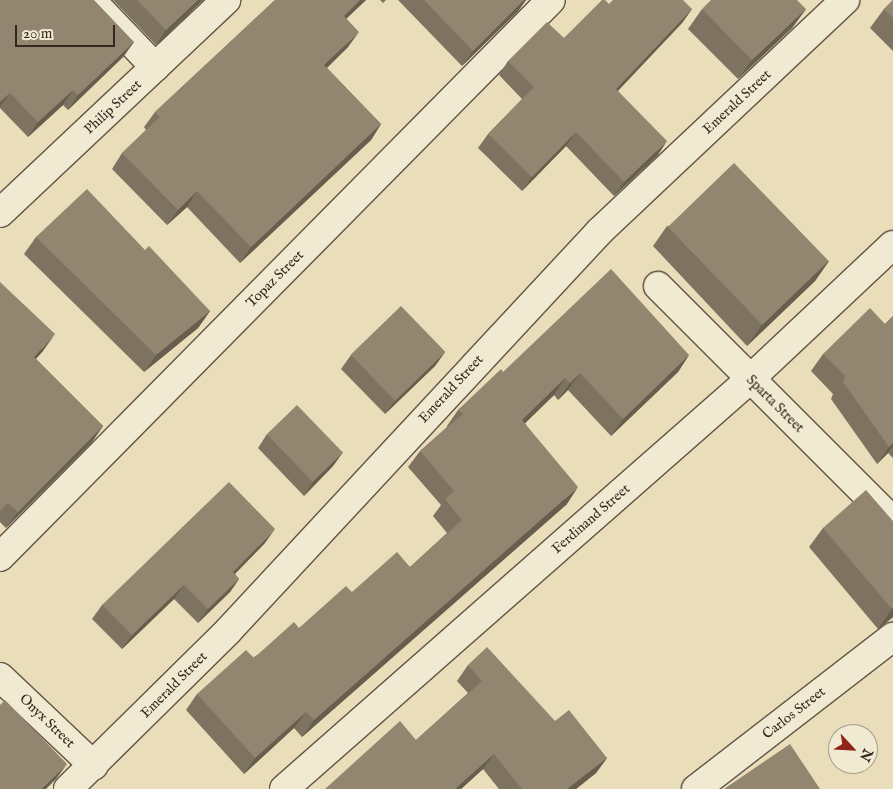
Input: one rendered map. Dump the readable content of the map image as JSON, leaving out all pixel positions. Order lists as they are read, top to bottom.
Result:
{
  "streets": {
    "street": [
      "Emerald Street",
      "Philip Street",
      "Topaz Street",
      "Sparta Street",
      "Ferdinand Street",
      "Carlos Street",
      "Onyx Street"
    ]
  },
  "crossings": [
    ["Emerald Street", "Onyx Street"],
    ["Sparta Street", "Ferdinand Street"]
  ],
  "scale_bar": "20 m",
  "north": "bottom right"
}
